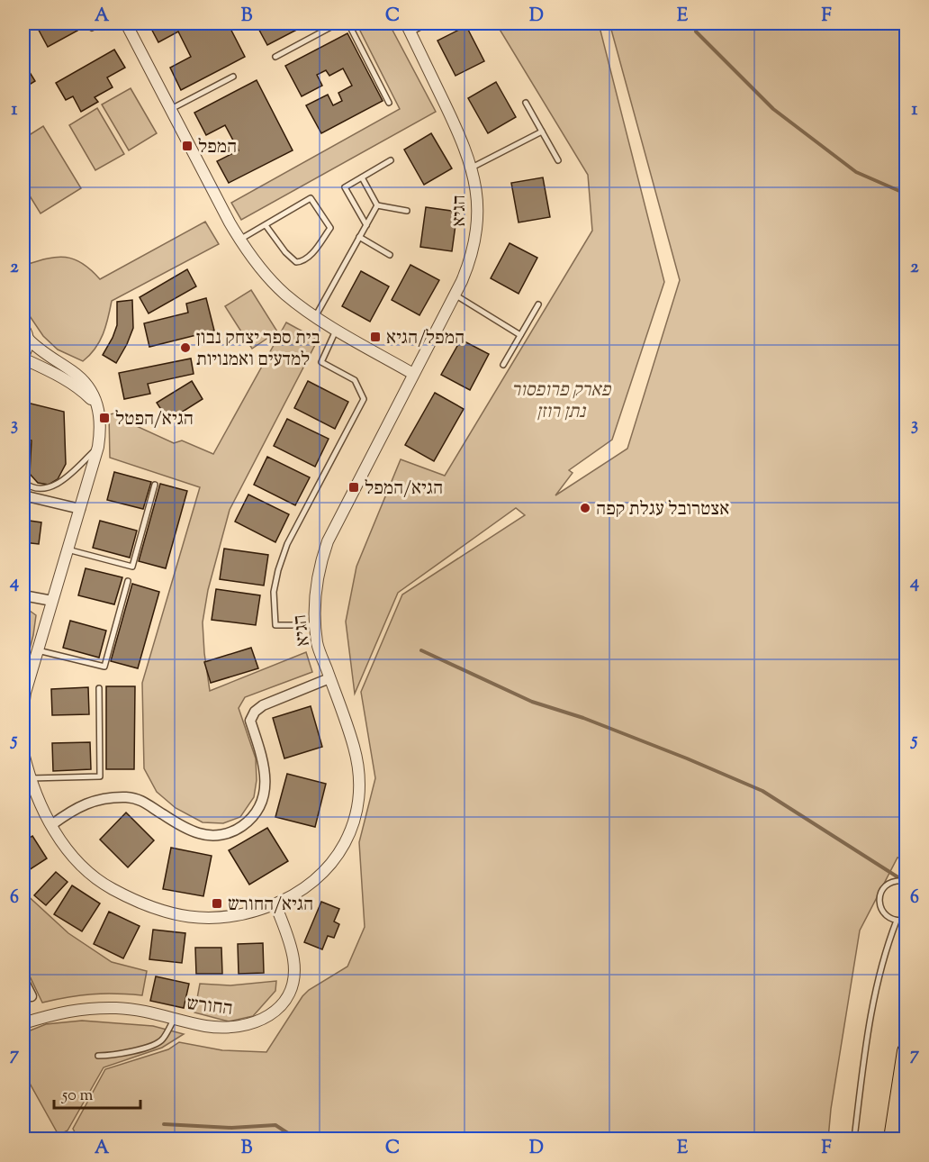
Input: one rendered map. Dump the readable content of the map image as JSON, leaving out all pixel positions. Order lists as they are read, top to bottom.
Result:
{
  "streets": {
    "street": ["הגיא", "החורש"]
  },
  "crossings": [
    ["הגיא", "החורש"]
  ],
  "parks": ["פארק פרופסור נתן רוזן"],
  "places": {
    "transit": [
      "המפל",
      "המפל/הגיא",
      "הגיא/הפטל",
      "הגיא/המפל",
      "הגיא/החורש"
    ],
    "other": ["בית ספר יצחק נבון למדעים ואמנויות", "אצטרובל עגלת קפה"]
  },
  "scale_bar": "50 m",
  "grid": {
    "columns": [
      "A",
      "B",
      "C",
      "D",
      "E",
      "F"
    ],
    "rows": [
      "1",
      "2",
      "3",
      "4",
      "5",
      "6",
      "7"
    ]
  }
}
